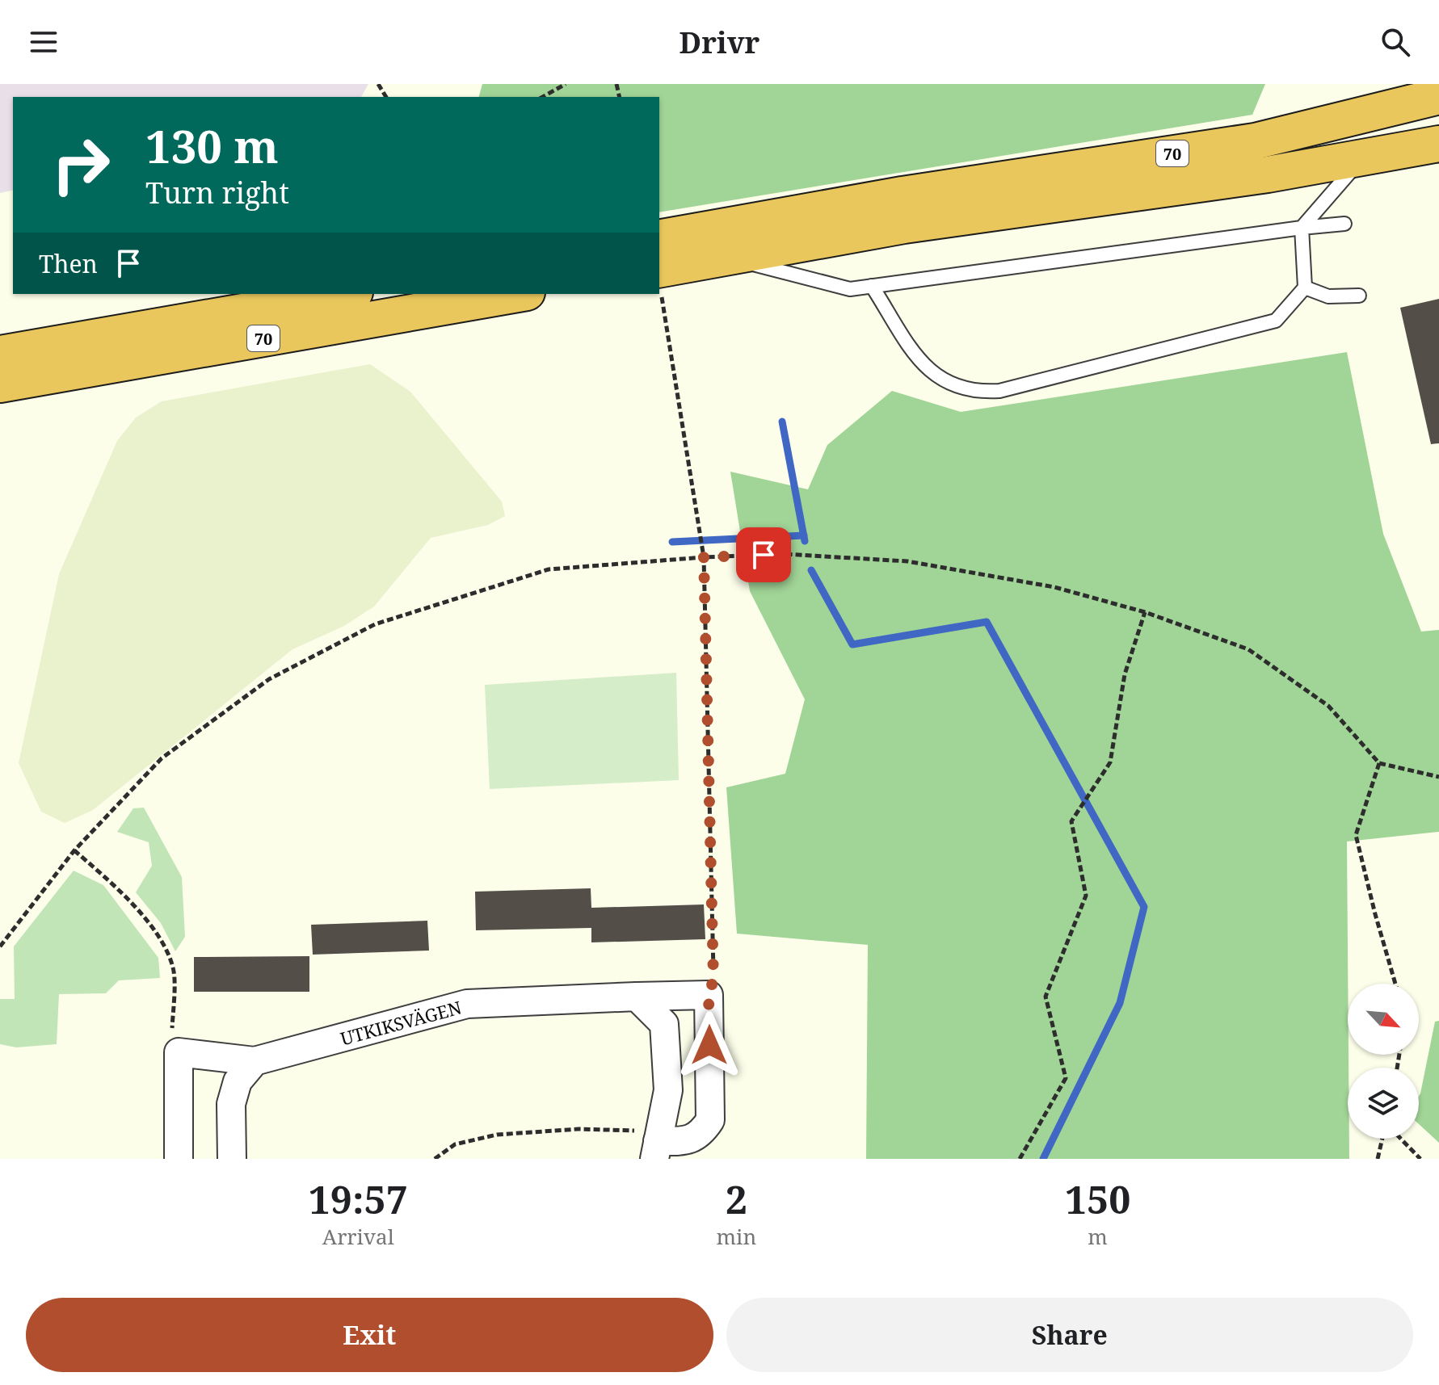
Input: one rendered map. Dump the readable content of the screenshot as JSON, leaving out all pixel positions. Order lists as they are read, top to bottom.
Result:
{
  "streets": {
    "highway": ["70"],
    "street": ["UTKIKSVÄGEN"]
  },
  "north": "bottom right",
  "page": {
    "header": "Drivr",
    "turn": ["130 m", "Turn right"],
    "then": "Then",
    "eta": [
      "19:57",
      "Arrival",
      "2",
      "min",
      "150",
      "m"
    ],
    "buttons": ["Exit", "Share"]
  }
}
